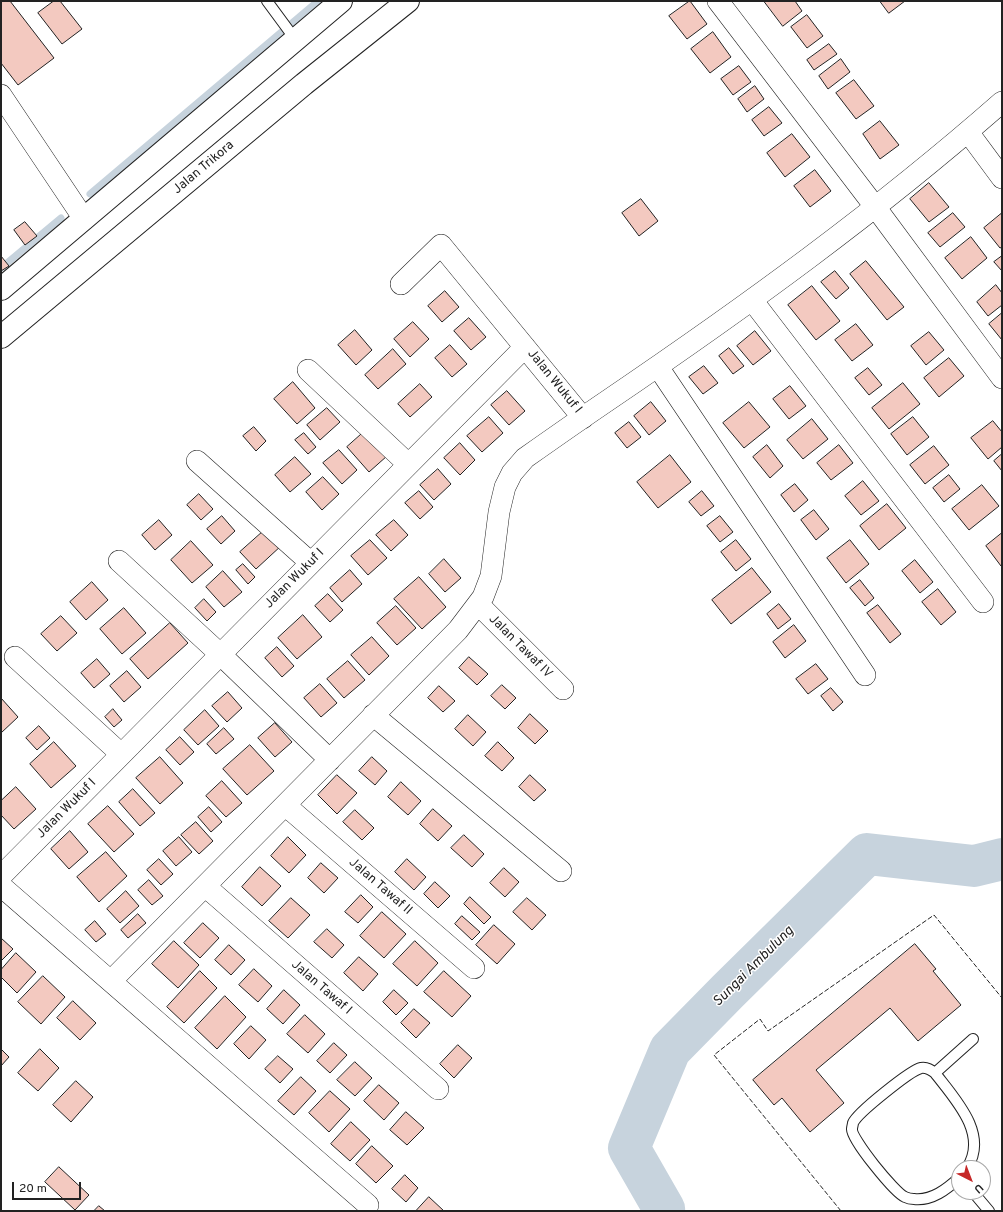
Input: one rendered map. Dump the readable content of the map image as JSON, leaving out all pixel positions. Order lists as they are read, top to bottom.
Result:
{
  "streets": {
    "main road": ["Jalan Trikora"],
    "street": [
      "Jalan Wukuf I",
      "Jalan Tawaf IV",
      "Jalan Tawaf II",
      "Jalan Tawaf I"
    ]
  },
  "water": ["Sungai Ambulung"],
  "scale_bar": "20 m",
  "north": "bottom right"
}
